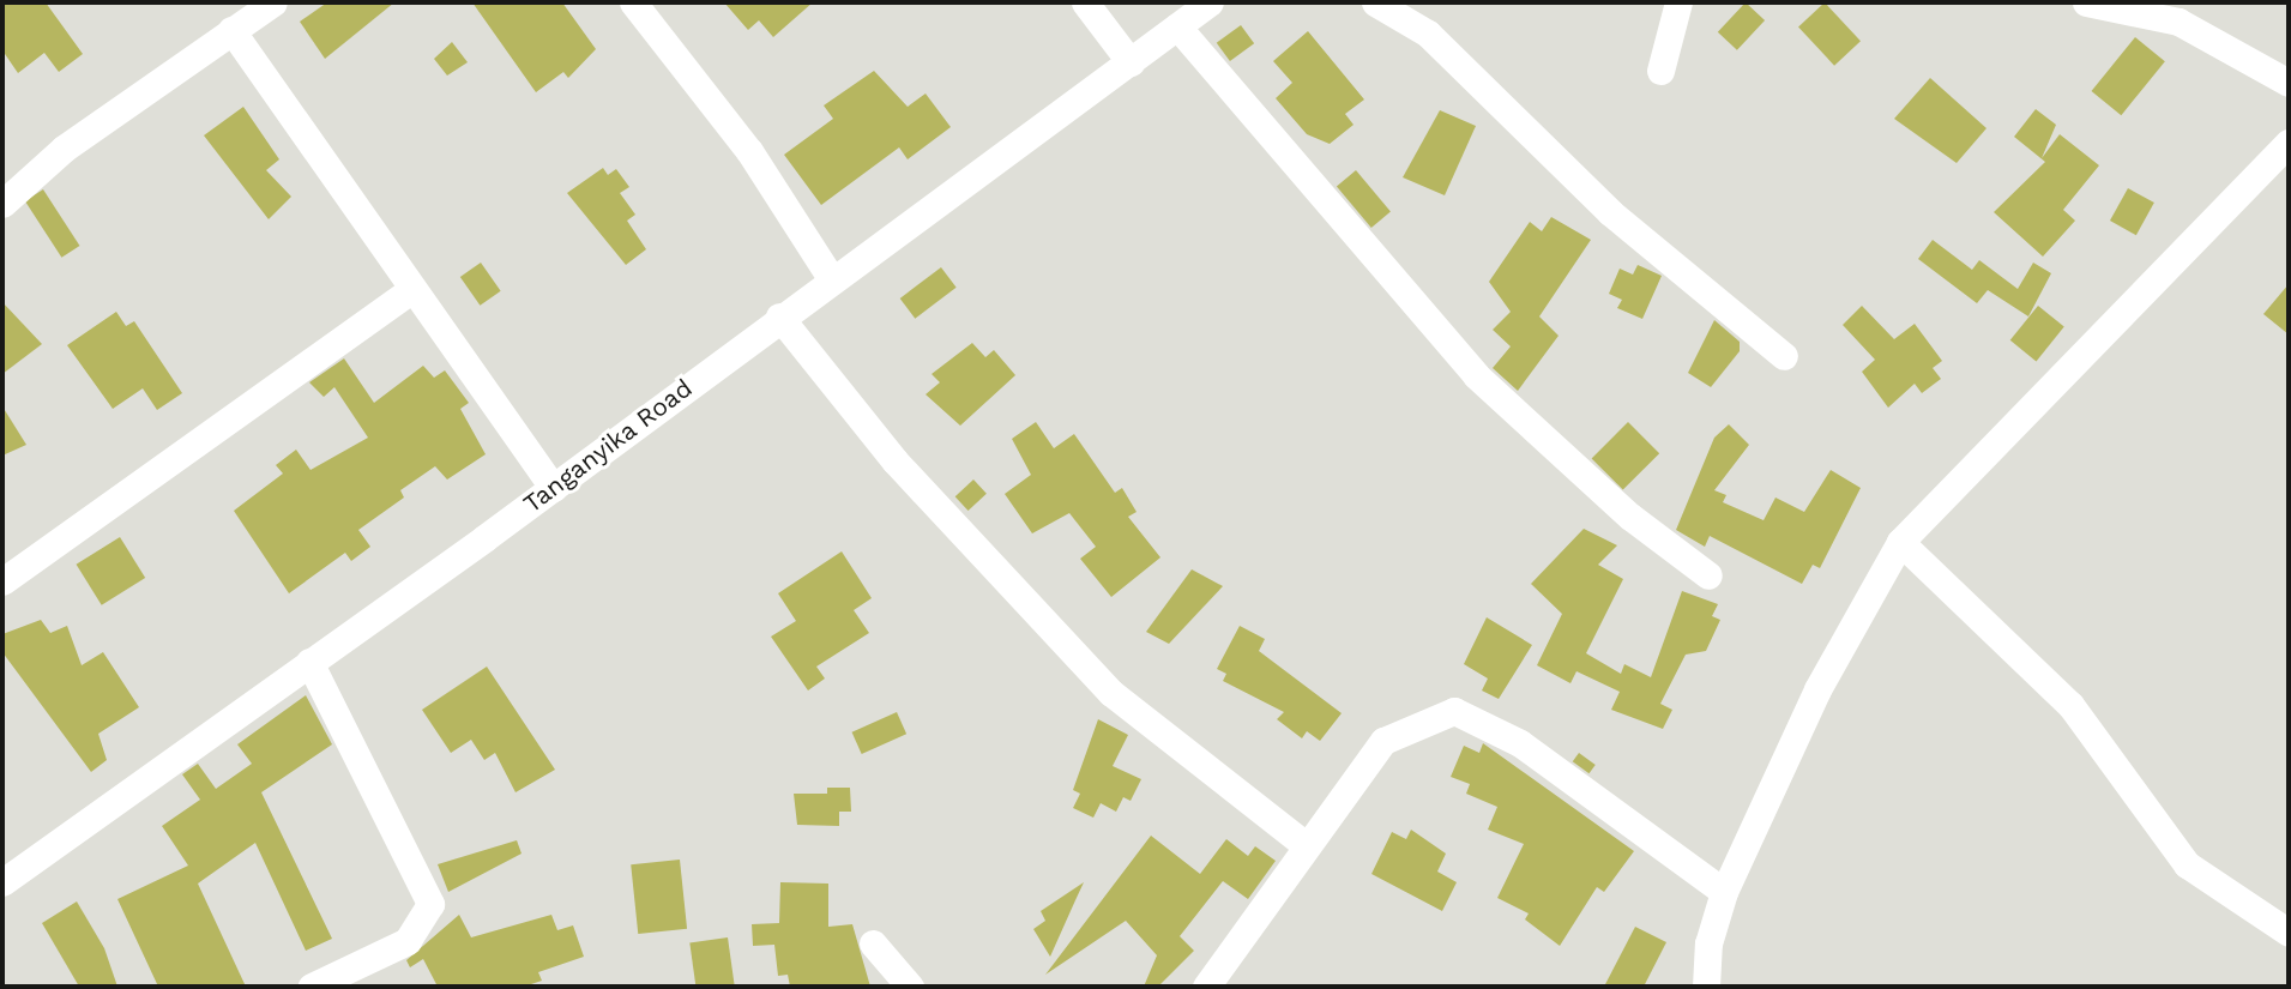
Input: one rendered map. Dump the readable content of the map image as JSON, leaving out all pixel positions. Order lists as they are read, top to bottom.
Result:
{
  "streets": {
    "street": ["Tanganyika Road"]
  }
}
